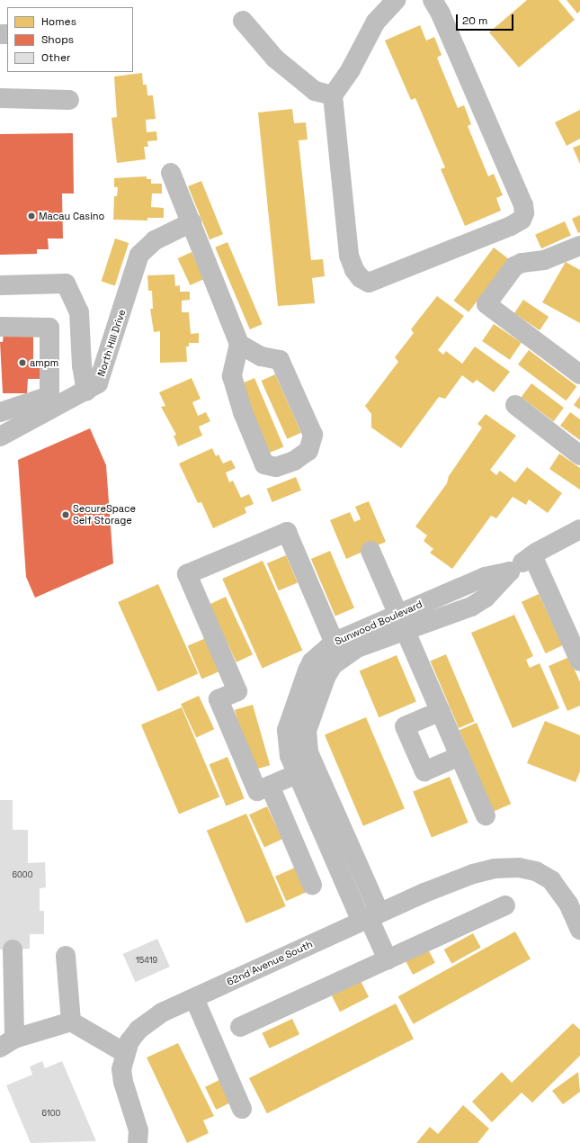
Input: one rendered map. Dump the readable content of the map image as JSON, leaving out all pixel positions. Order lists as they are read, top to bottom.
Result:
{
  "streets": {
    "street": ["North Hill Drive", "Sunwood Boulevard", "62nd Avenue South"]
  },
  "crossings": [
    ["Sunwood Boulevard", "62nd Avenue South"]
  ],
  "places": ["Macau Casino", "ampm", "SecureSpace Self Storage"],
  "house_numbers": ["6000", "15419", "6100"],
  "legend": ["Homes", "Shops", "Other"],
  "scale_bar": "20 m"
}
